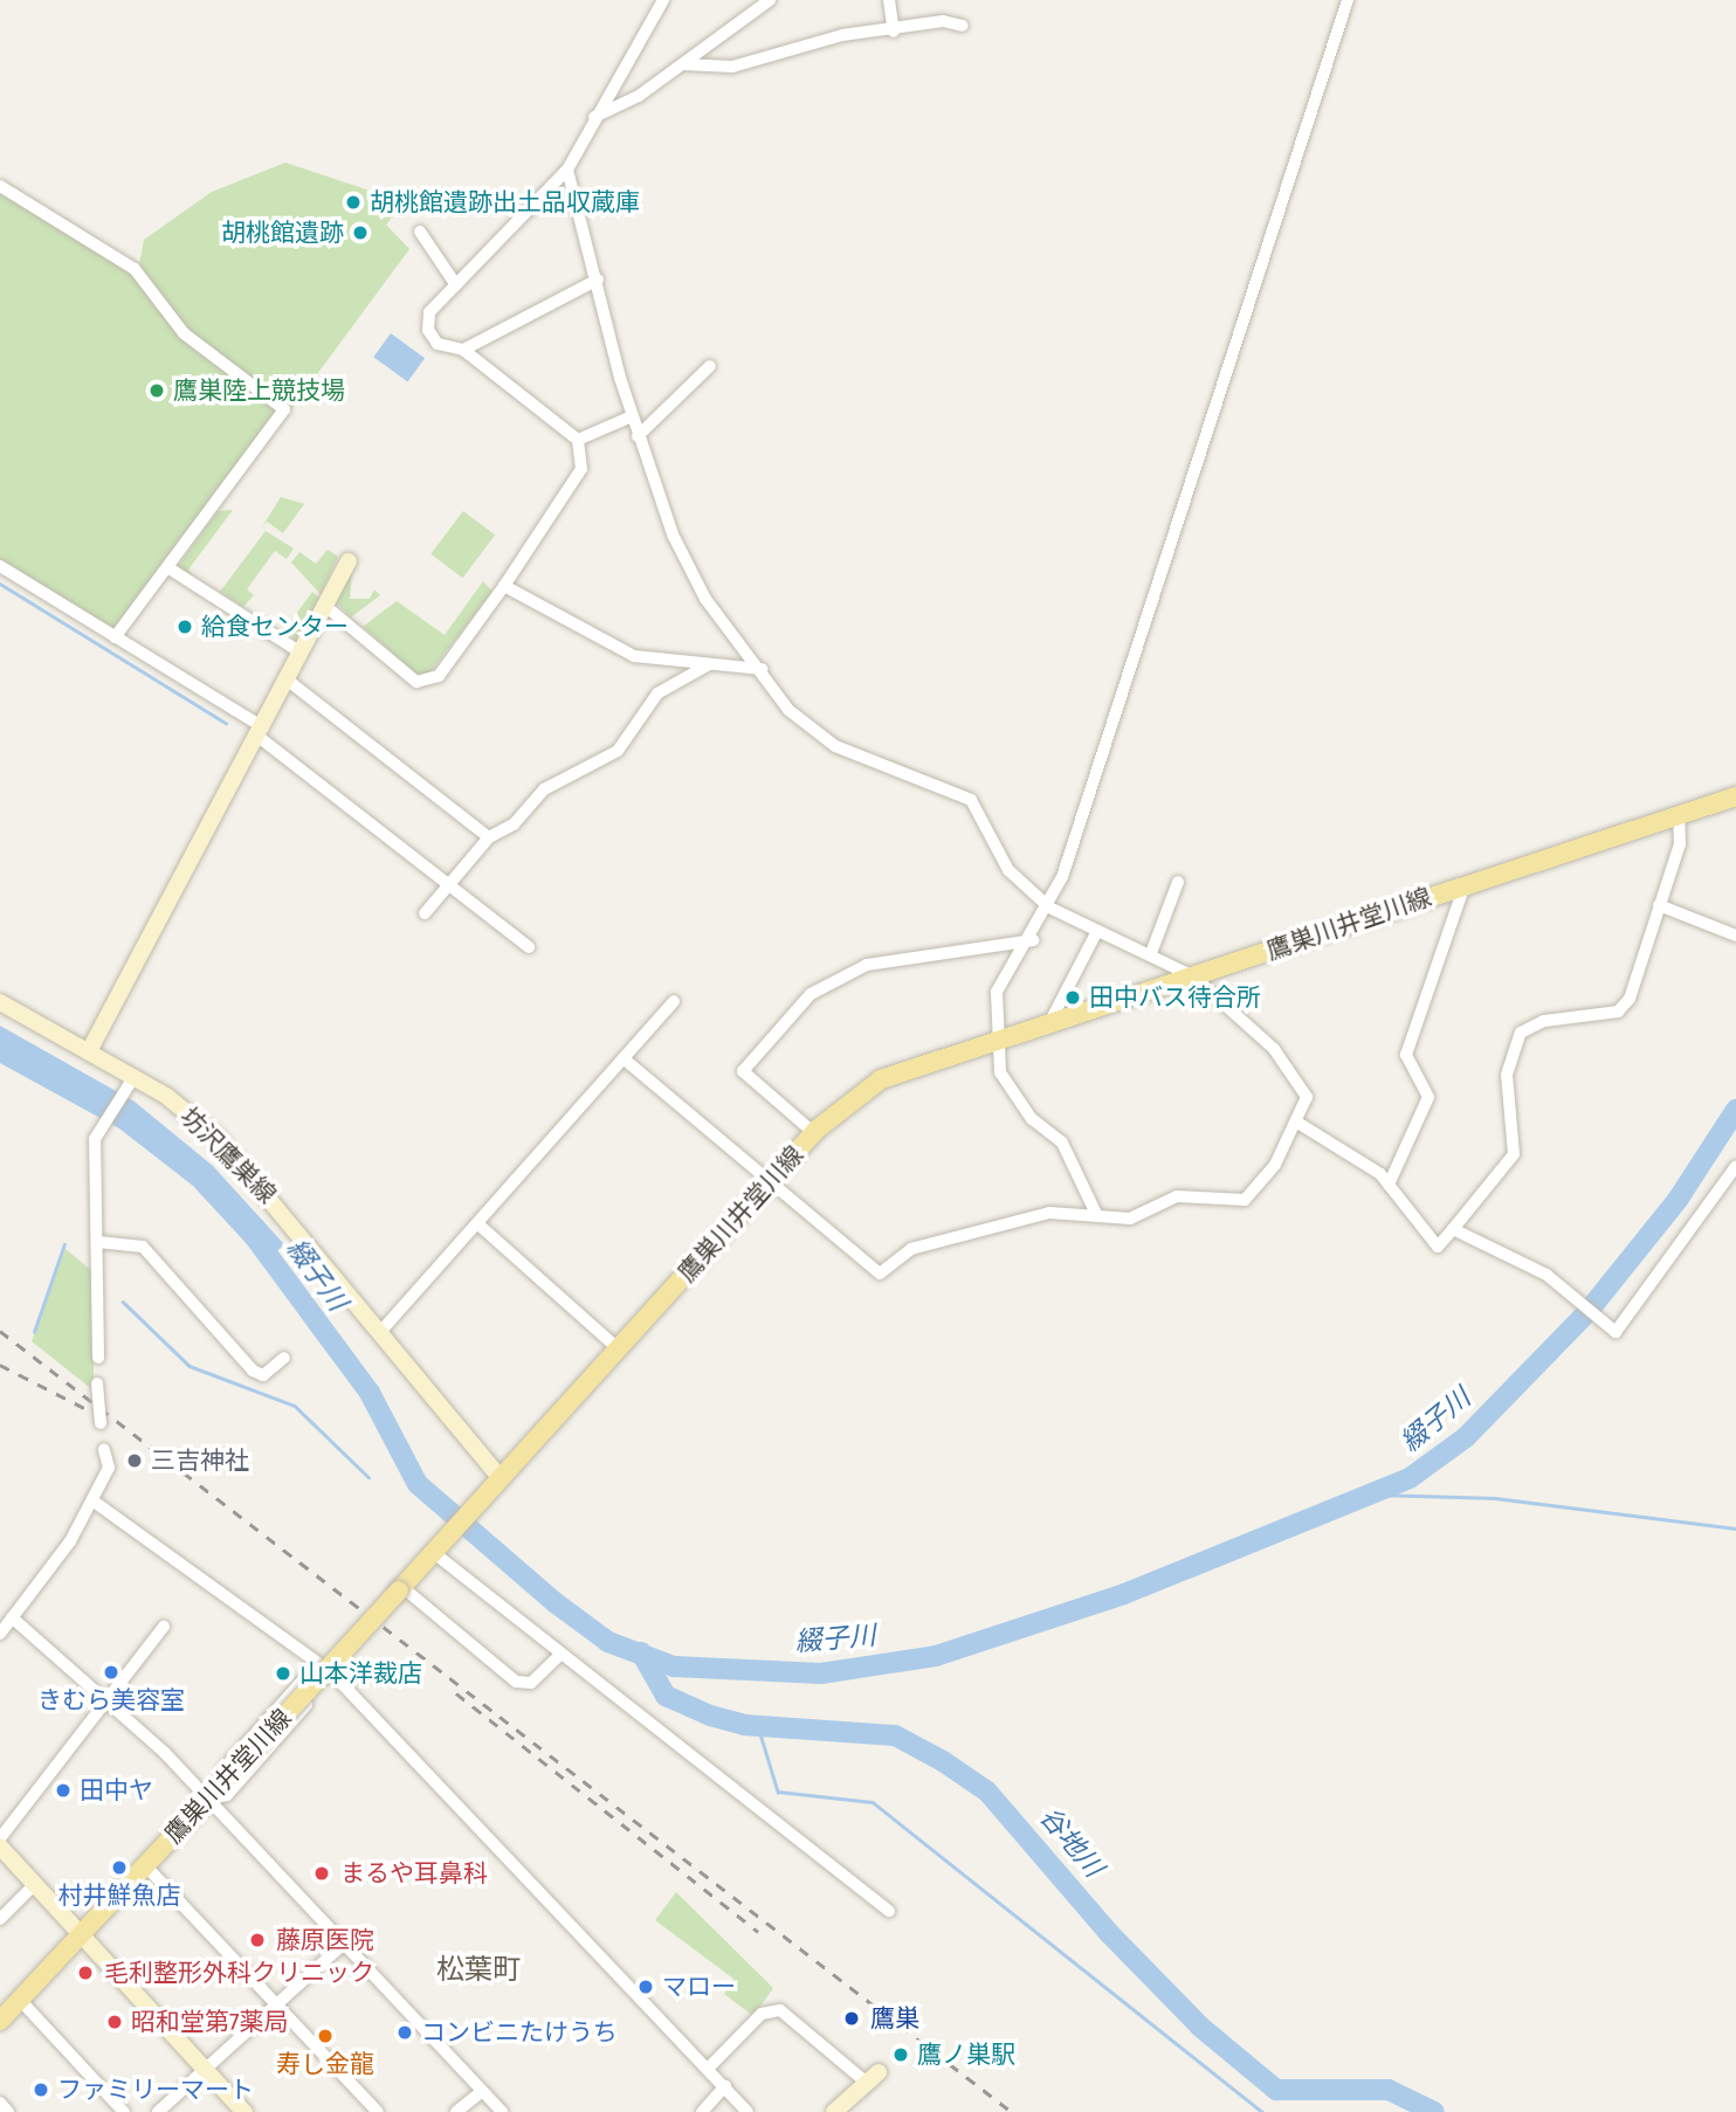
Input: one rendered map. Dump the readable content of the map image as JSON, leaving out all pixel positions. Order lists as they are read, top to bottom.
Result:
{
  "streets": {
    "main road": ["鷹巣川井堂川線", "坊沢鷹巣線"]
  },
  "crossings": [
    ["鷹巣川井堂川線", "坊沢鷹巣線"]
  ],
  "districts": ["松葉町"],
  "water": ["綴子川", "谷地川"],
  "places": [
    "胡桃館遺跡出土品収蔵庫",
    "胡桃館遺跡",
    "鷹巣陸上競技場",
    "給食センター",
    "田中バス待合所",
    "三吉神社",
    "きむら美容室",
    "山本洋裁店",
    "田中ヤ",
    "村井鮮魚店",
    "まるや耳鼻科",
    "藤原医院",
    "毛利整形外科クリニック",
    "マロー",
    "鷹巣",
    "昭和堂第7薬局",
    "コンビニたけうち",
    "寿し金龍",
    "鷹ノ巣駅",
    "ファミリーマート"
  ]
}
